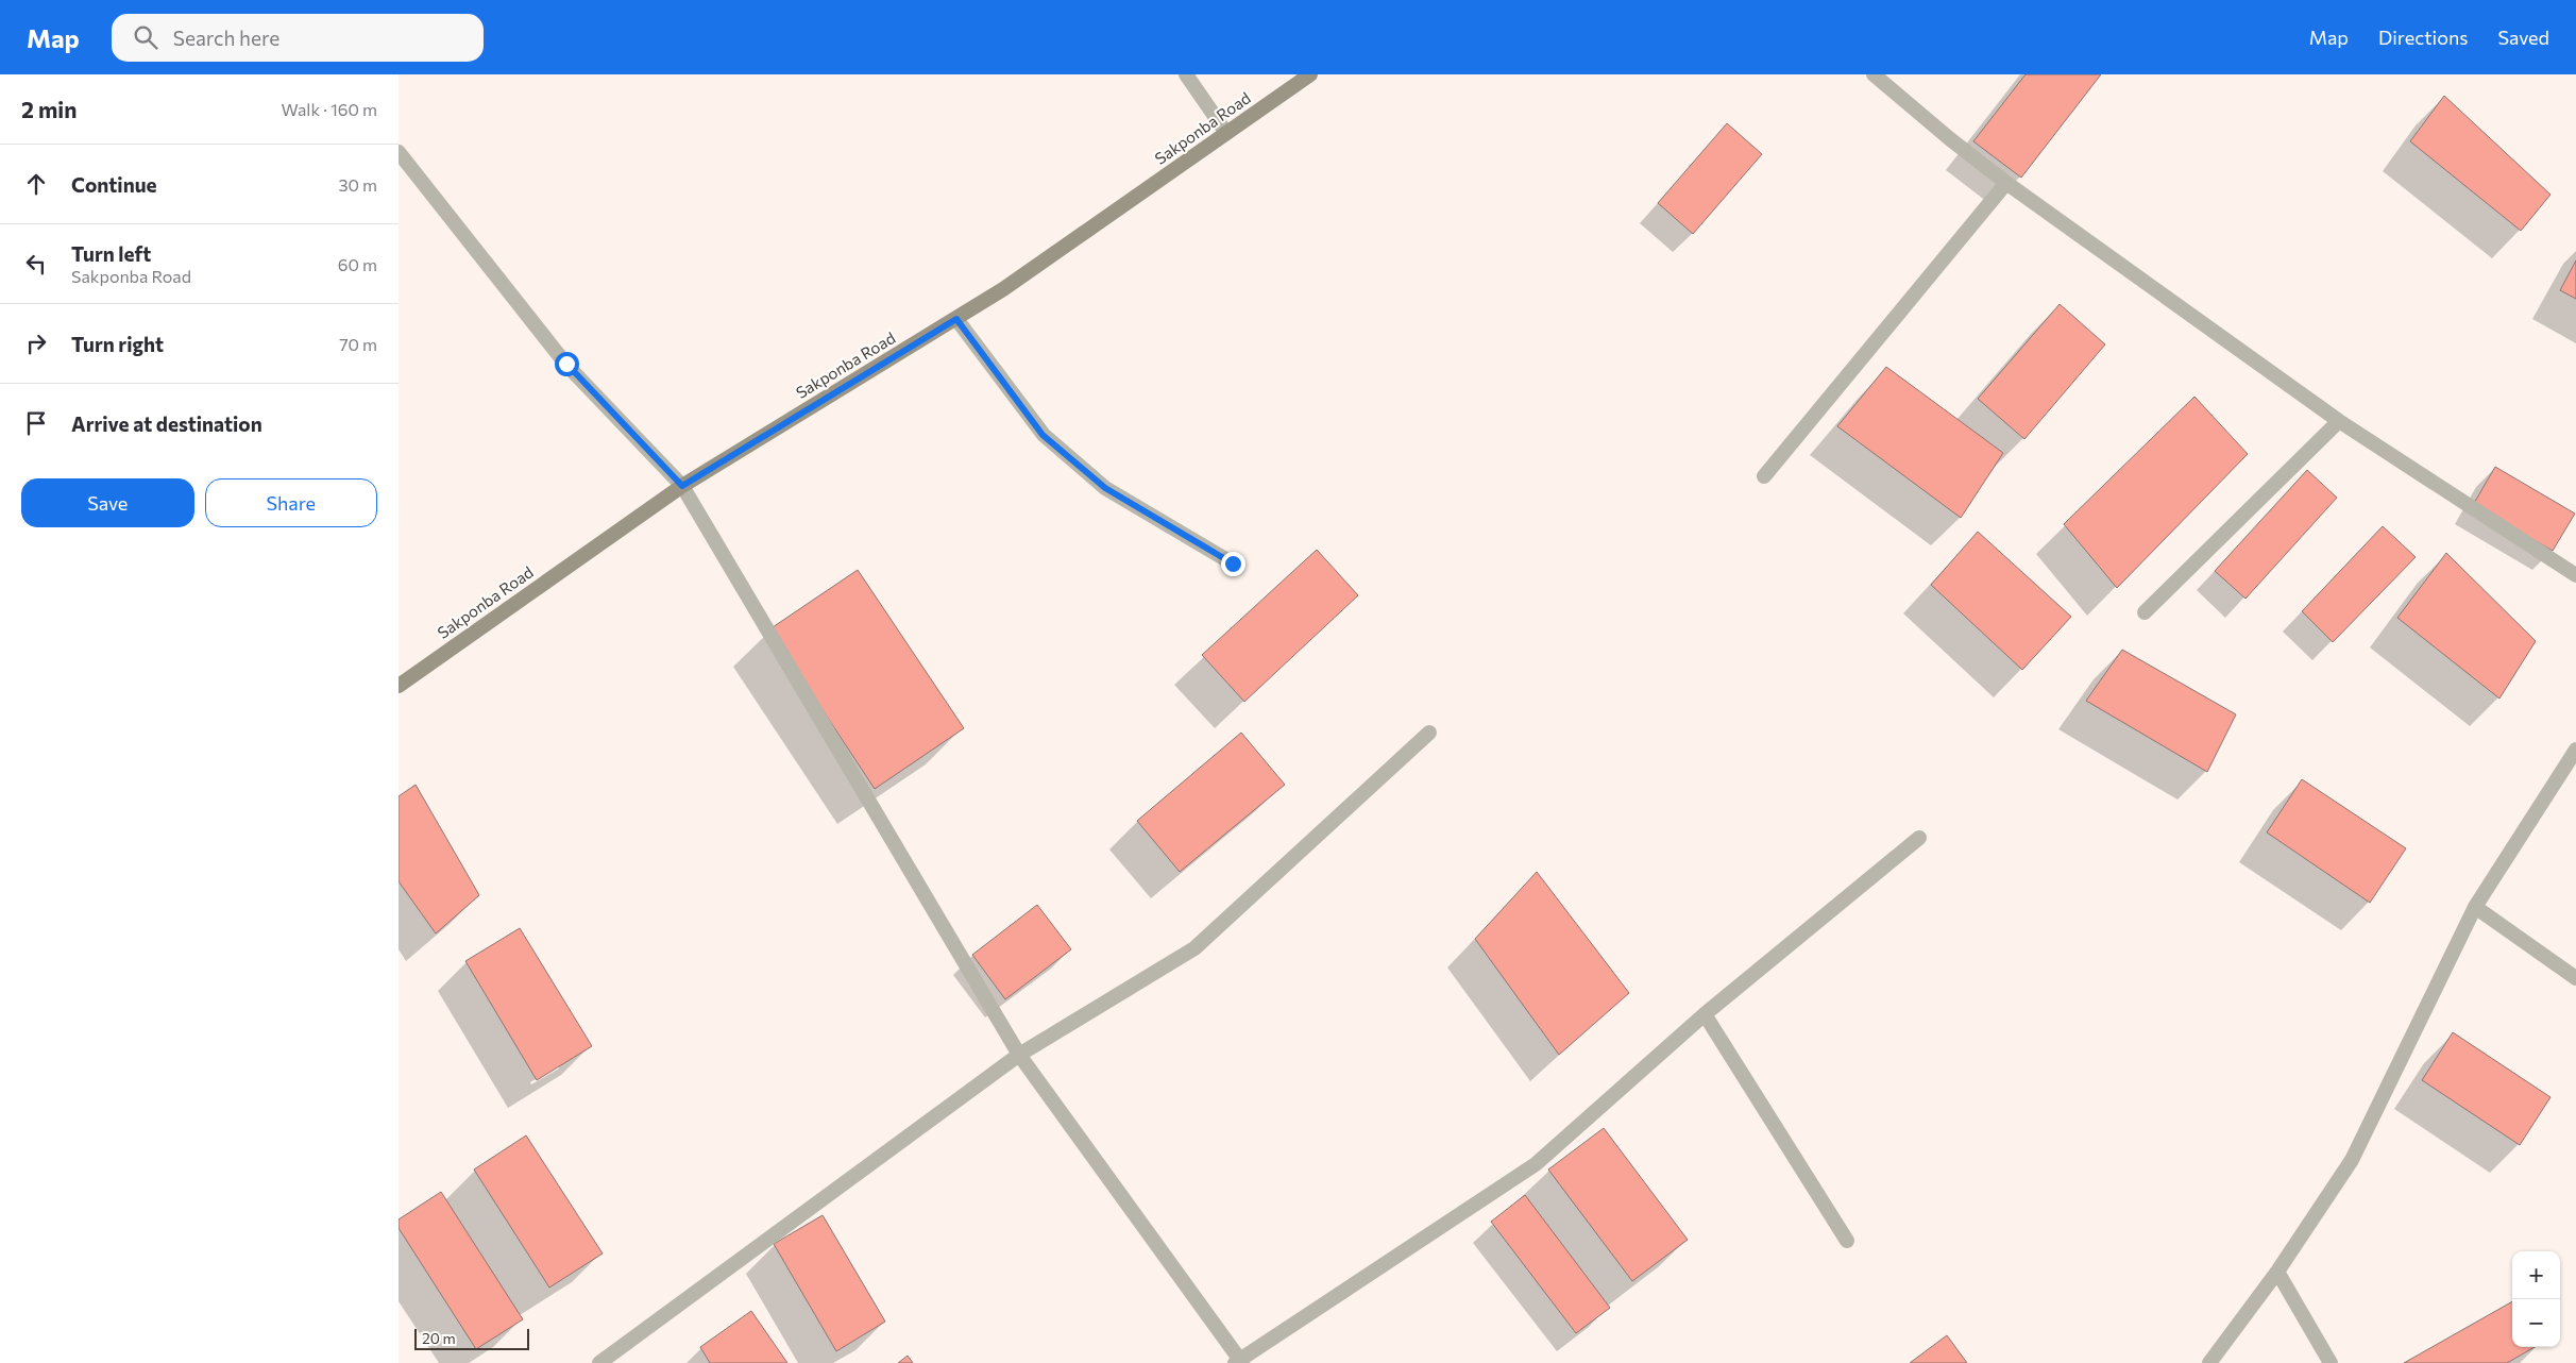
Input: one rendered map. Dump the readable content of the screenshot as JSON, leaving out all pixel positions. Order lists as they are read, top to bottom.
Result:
{
  "streets": {
    "main road": ["Sakponba Road"]
  },
  "scale_bar": "20 m",
  "page": {
    "header": "Map",
    "search": "Search here",
    "nav": ["Map", "Directions", "Saved"],
    "heading": ["2 min", "Walk · 160 m"],
    "list": [
      ["Continue", "30 m"],
      ["Turn left", "Sakponba Road", "60 m"],
      ["Turn right", "70 m"],
      "Arrive at destination"
    ],
    "buttons": ["Save", "Share"],
    "map_buttons": ["+", "−"],
    "scale": "20 m"
  }
}
